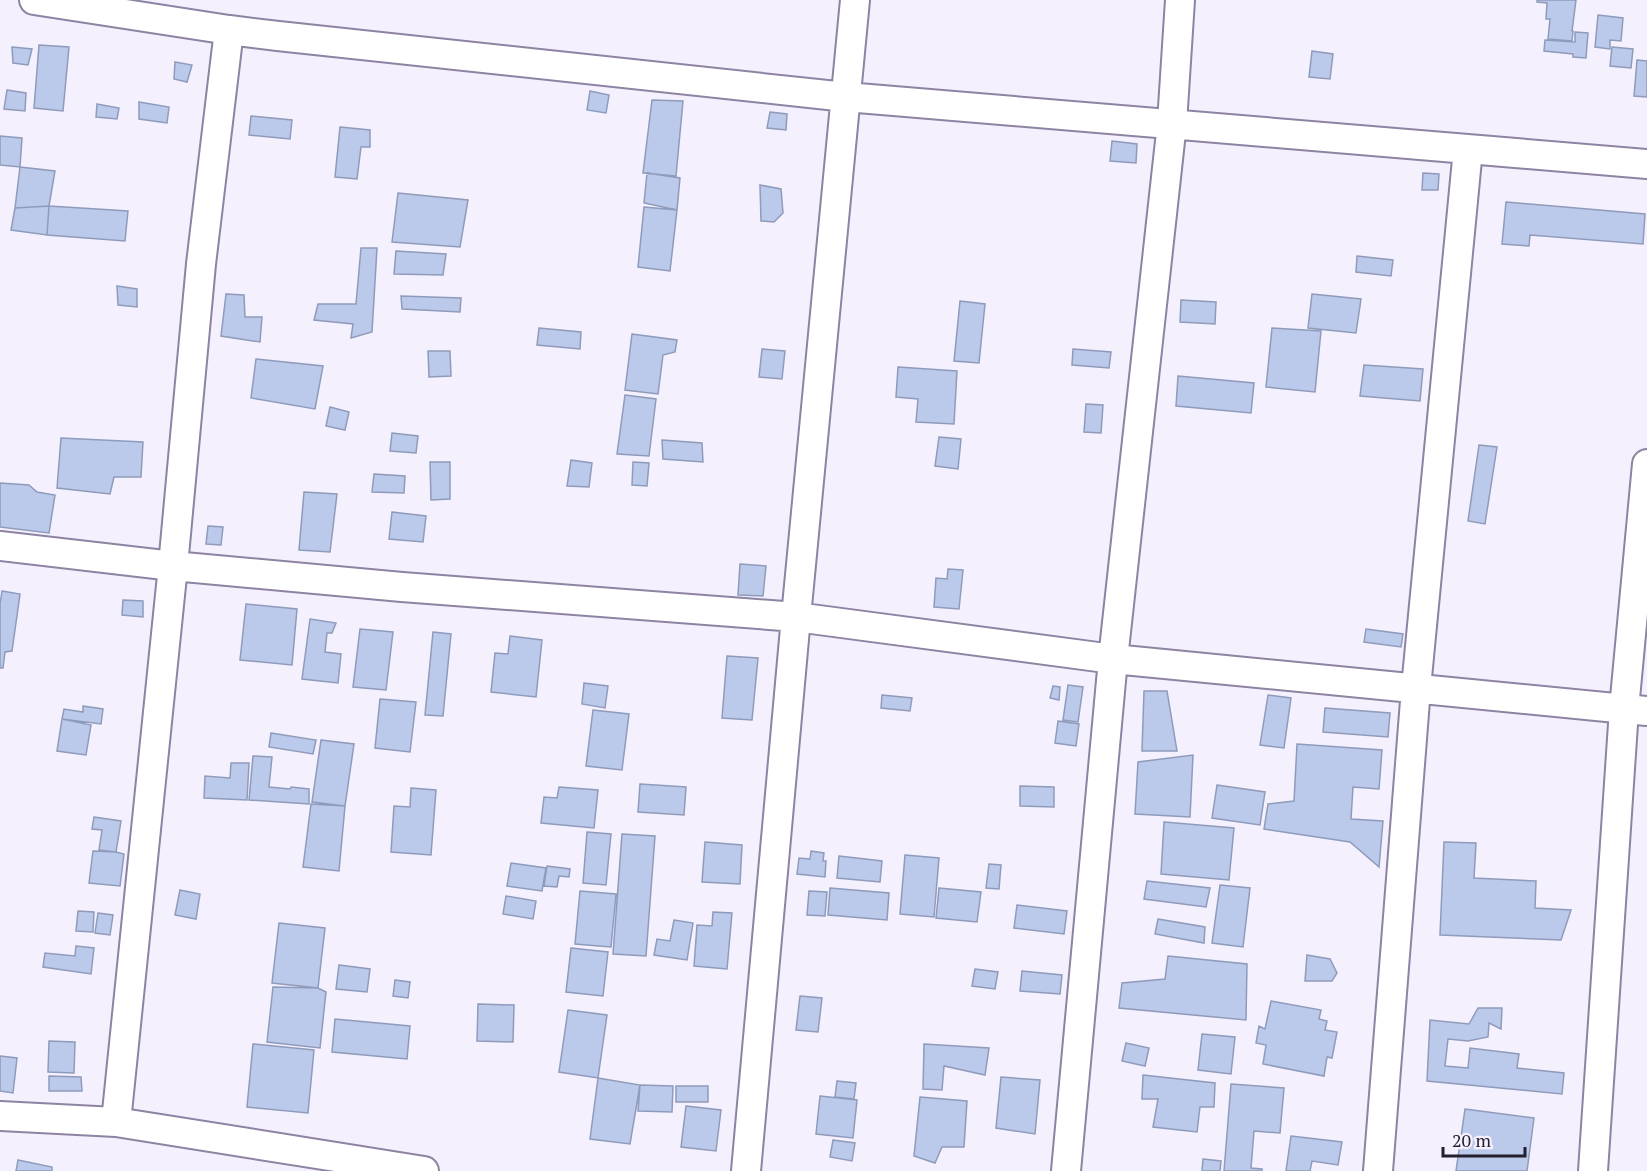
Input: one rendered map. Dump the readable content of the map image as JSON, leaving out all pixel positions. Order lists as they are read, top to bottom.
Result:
{
  "scale_bar": "20 m"
}
